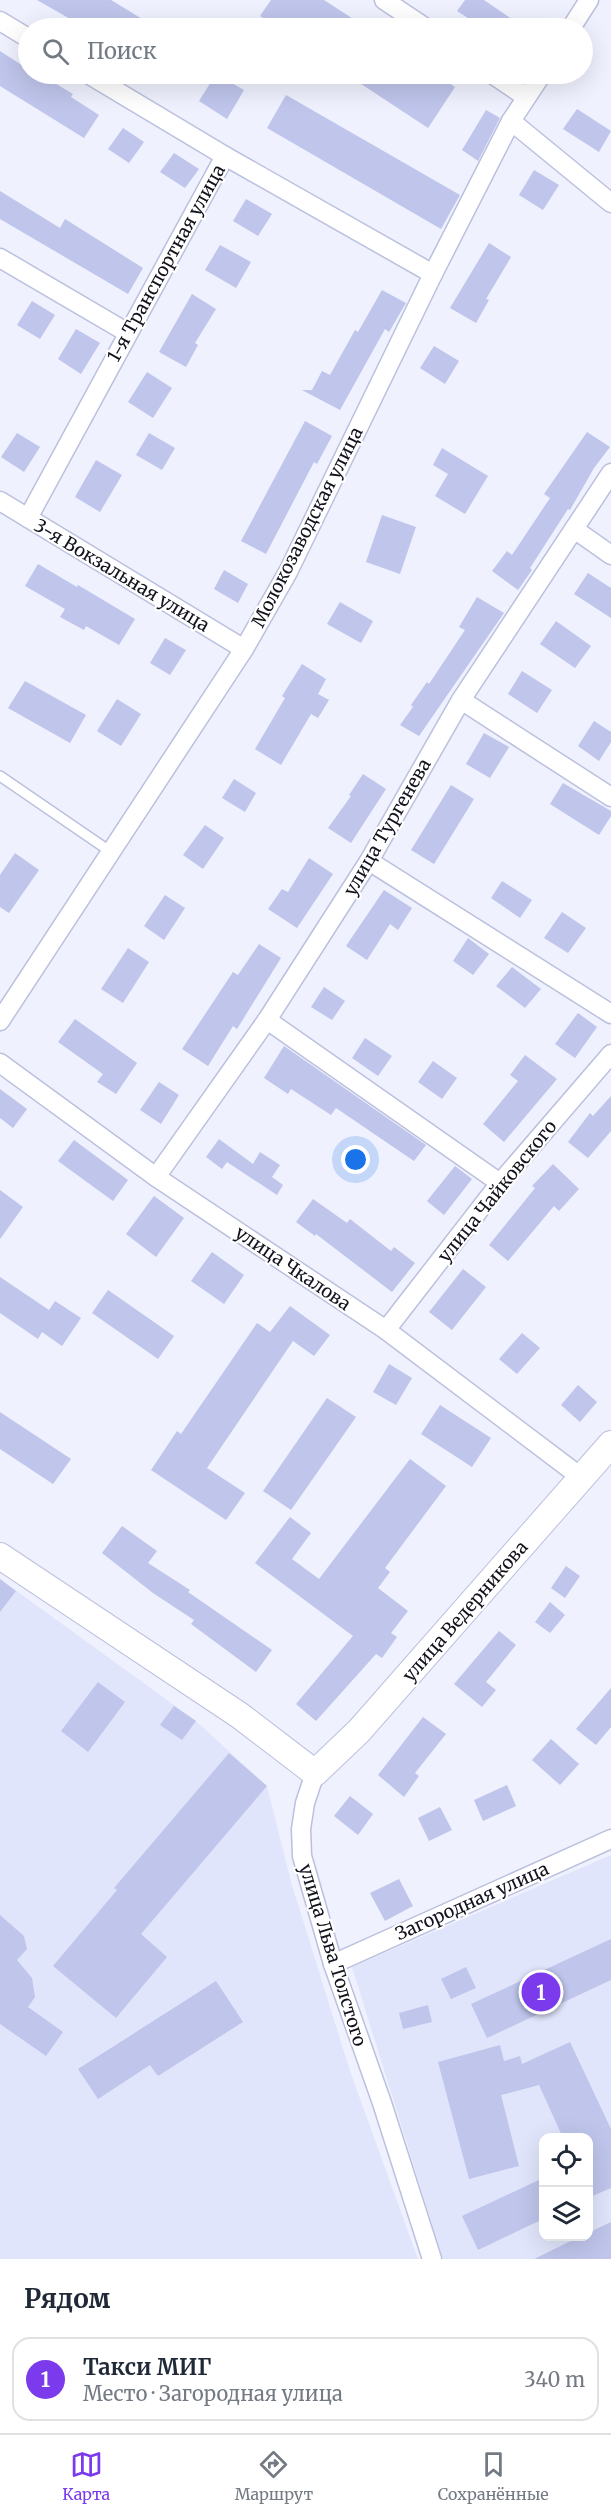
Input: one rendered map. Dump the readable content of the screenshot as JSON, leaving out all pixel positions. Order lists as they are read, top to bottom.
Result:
{
  "streets": {
    "street": [
      "1-я Транспортная улица",
      "Молокозаводская улица",
      "3-я Вокзальная улица",
      "улица Тургенева",
      "улица Чайковского",
      "улица Чкалова",
      "улица Ведерникова",
      "Загородная улица",
      "улица Льва Толстого"
    ]
  },
  "crossings": [
    ["1-я Транспортная улица", "Молокозаводская улица"],
    ["1-я Транспортная улица", "3-я Вокзальная улица"],
    ["Молокозаводская улица", "3-я Вокзальная улица"],
    ["улица Тургенева", "улица Чкалова"],
    ["улица Чайковского", "улица Чкалова"],
    ["улица Чкалова", "улица Ведерникова"],
    ["улица Ведерникова", "улица Льва Толстого"],
    ["Загородная улица", "улица Льва Толстого"]
  ],
  "page": {
    "search": "Поиск",
    "pins": "1",
    "heading": "Рядом",
    "list": [
      {
        "mark": "1",
        "name": "Такси МИГ",
        "note": "Место · Загородная улица",
        "value": "340 m"
      }
    ],
    "nav": ["Карта", "Маршрут", "Сохранённые"]
  }
}
